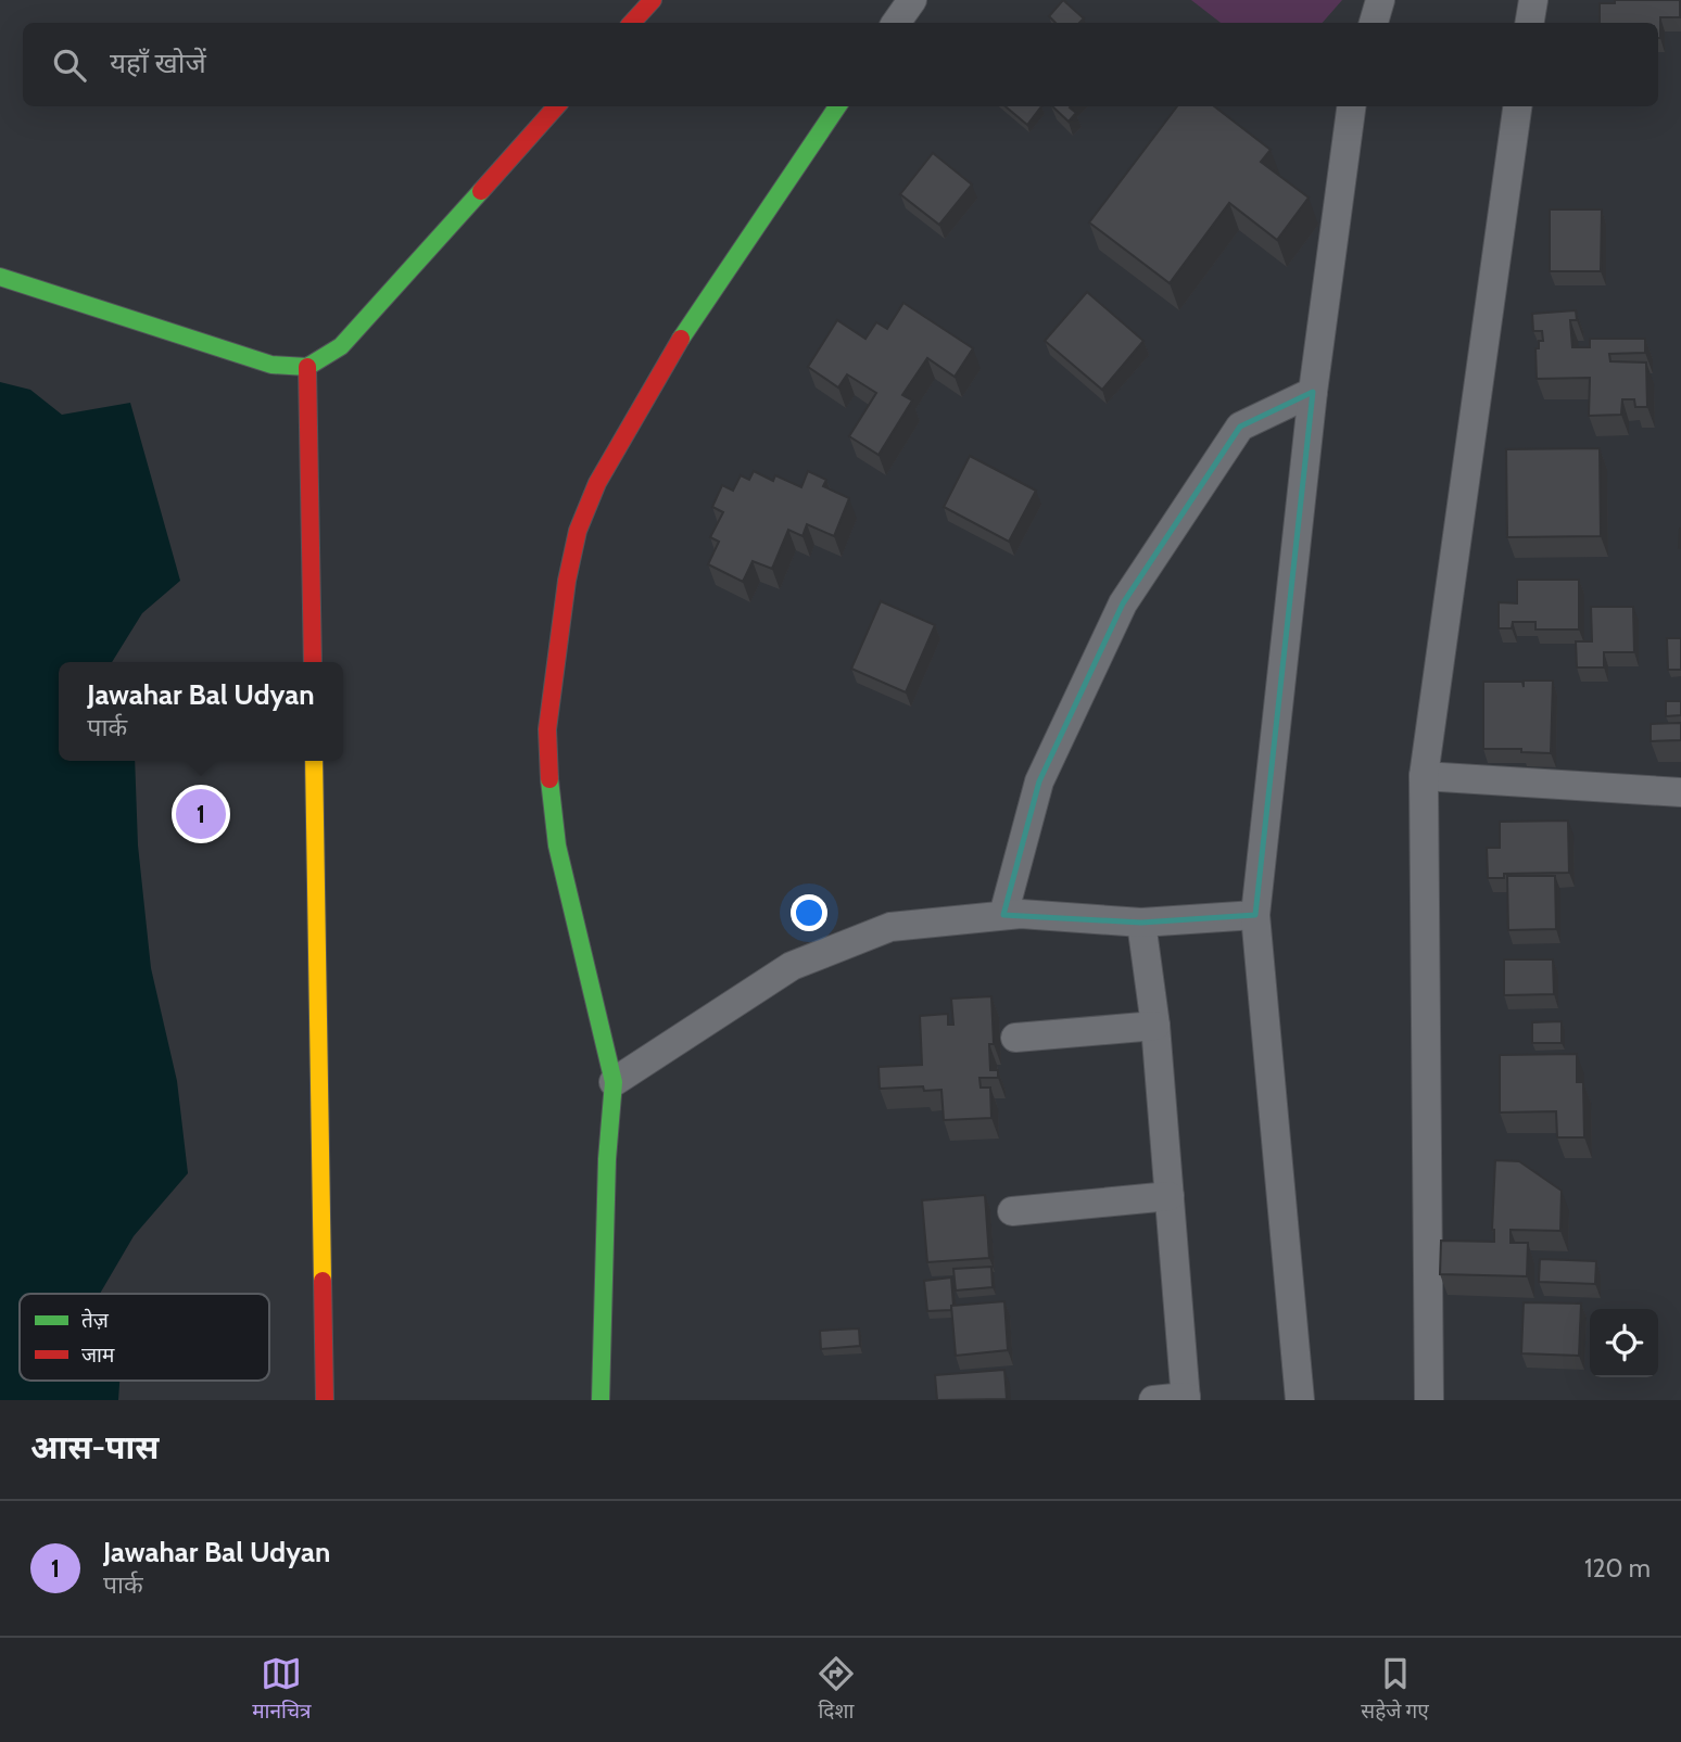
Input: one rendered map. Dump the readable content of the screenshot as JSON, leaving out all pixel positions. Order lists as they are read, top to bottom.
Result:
{
  "legend": ["तेज़", "जाम"],
  "page": {
    "search": "यहाँ खोजें",
    "popup": ["Jawahar Bal Udyan", "पार्क"],
    "pins": "1",
    "heading": "आस-पास",
    "list": [
      {
        "mark": "1",
        "name": "Jawahar Bal Udyan",
        "note": "पार्क",
        "value": "120 m"
      }
    ],
    "nav": ["मानचित्र", "दिशा", "सहेजे गए"]
  }
}
